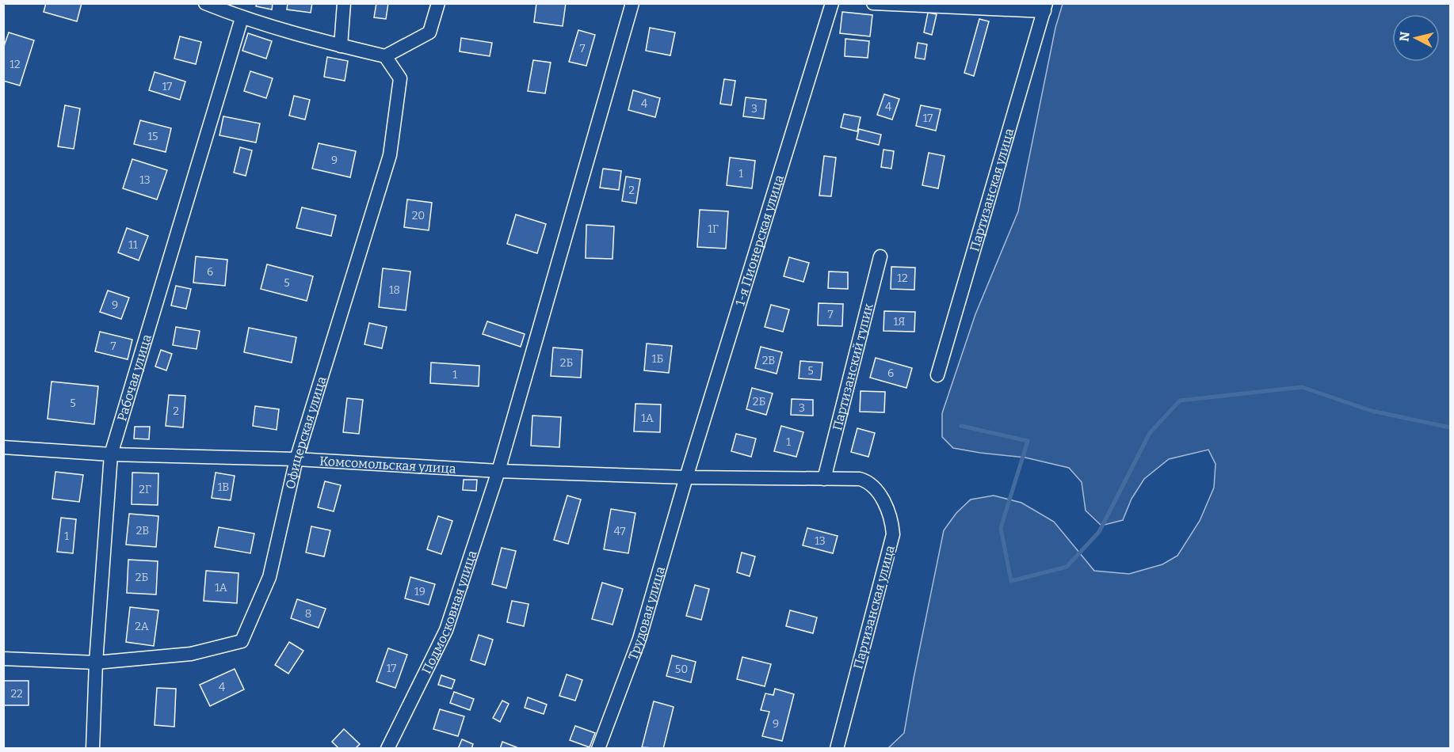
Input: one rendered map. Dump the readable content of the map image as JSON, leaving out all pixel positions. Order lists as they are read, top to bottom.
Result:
{
  "streets": {
    "street": [
      "Партизанская улица",
      "1-я Пионерская улица",
      "Партизанский тупик",
      "Рабочая улица",
      "Офицерская улица",
      "Комсомольская улица",
      "Подмосковная улица",
      "Трудовая улица"
    ]
  },
  "crossings": [
    ["Партизанская улица", "1-я Пионерская улица"],
    ["Партизанская улица", "Партизанский тупик"],
    ["Партизанская улица", "Комсомольская улица"],
    ["Партизанская улица", "Трудовая улица"],
    ["1-я Пионерская улица", "Комсомольская улица"],
    ["1-я Пионерская улица", "Трудовая улица"],
    ["Рабочая улица", "Офицерская улица"],
    ["Рабочая улица", "Комсомольская улица"],
    ["Офицерская улица", "Комсомольская улица"],
    ["Комсомольская улица", "Подмосковная улица"],
    ["Комсомольская улица", "Трудовая улица"]
  ],
  "house_numbers": [
    "7",
    "12",
    "17",
    "4",
    "4",
    "3",
    "17",
    "15",
    "9",
    "1",
    "13",
    "2",
    "20",
    "1Г",
    "11",
    "6",
    "12",
    "5",
    "18",
    "9",
    "7",
    "1Я",
    "7",
    "1Б",
    "2В",
    "2Б",
    "5",
    "6",
    "1",
    "2Б",
    "5",
    "3",
    "2",
    "1А",
    "1",
    "1В",
    "2Г",
    "2В",
    "47",
    "1",
    "13",
    "2Б",
    "1А",
    "19",
    "8",
    "2А",
    "17",
    "50",
    "4",
    "22",
    "9"
  ],
  "north": "left"
}
